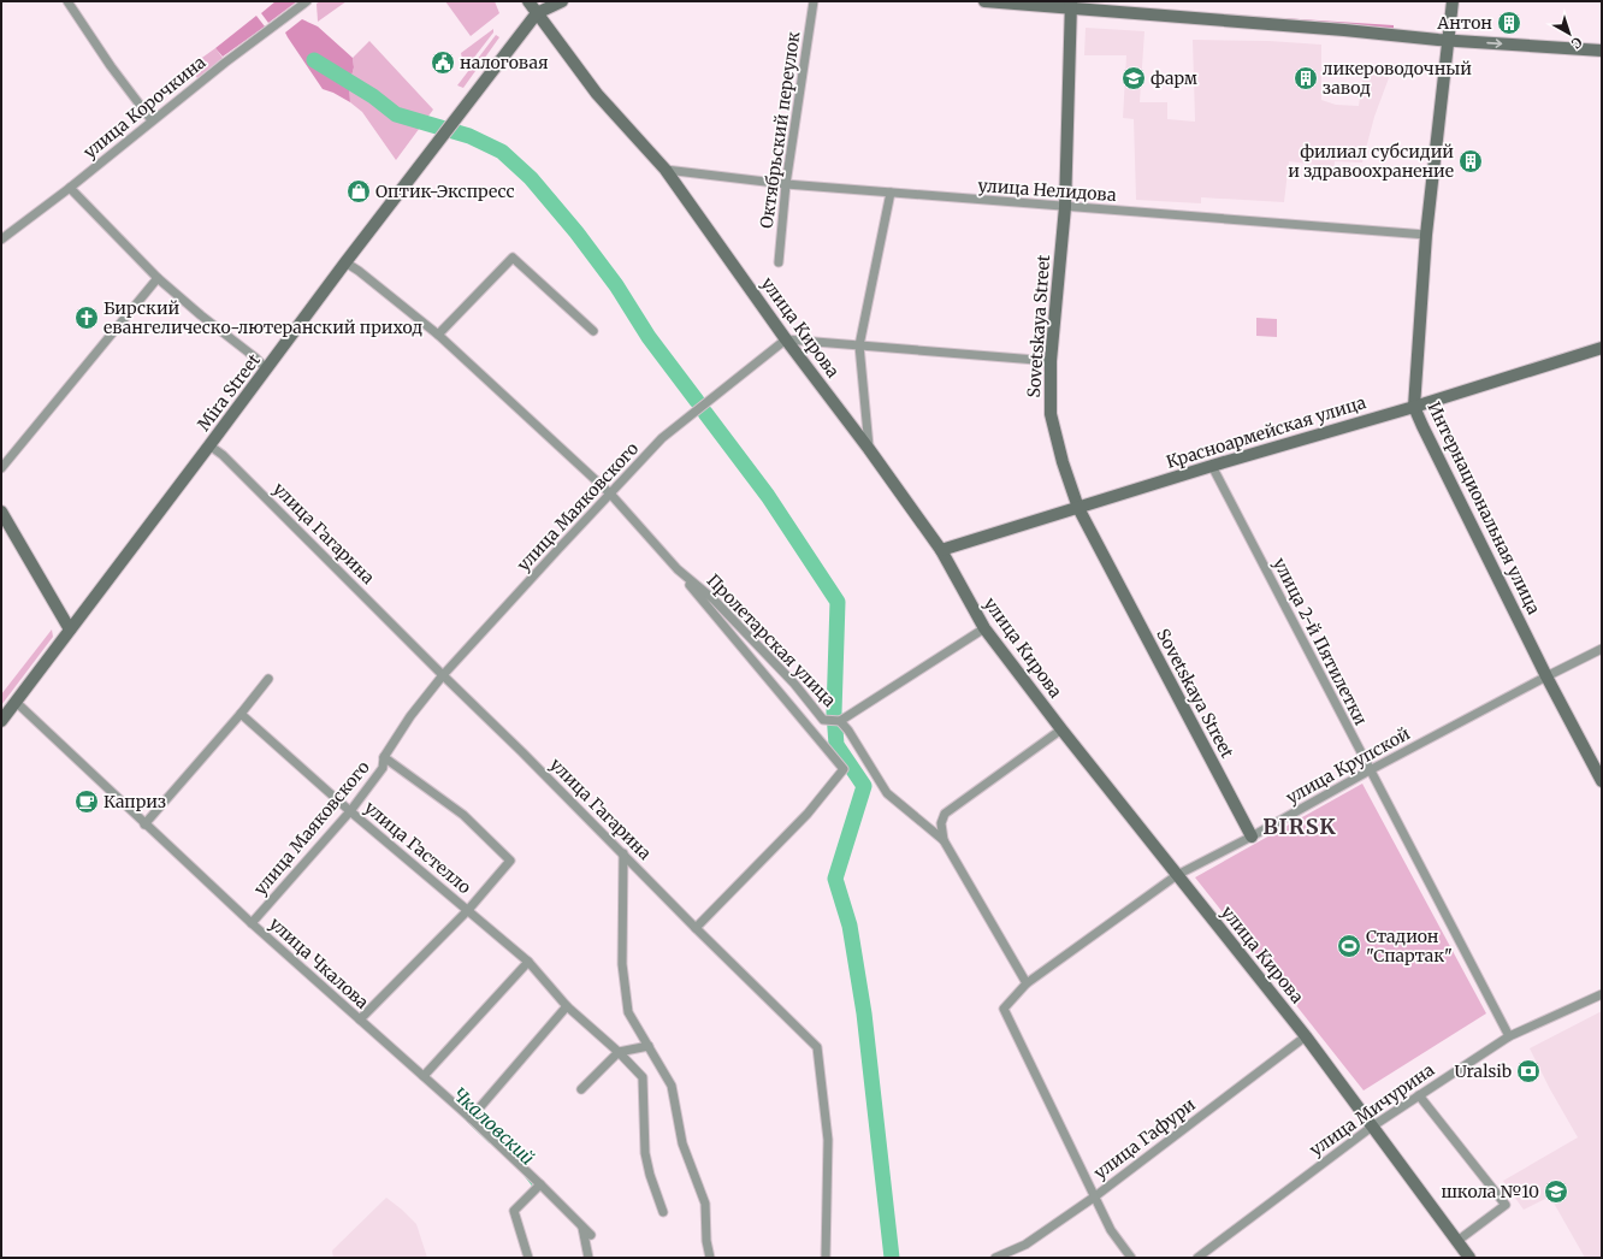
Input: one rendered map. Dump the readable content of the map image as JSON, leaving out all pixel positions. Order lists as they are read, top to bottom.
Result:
{
  "streets": {
    "street": [
      "улица Корочкина",
      "Октябрьский переулок",
      "улица Нелидова",
      "Sovetskaya Street",
      "улица Кирова",
      "Mira Street",
      "Красноармейская улица",
      "улица Маяковского",
      "Интернациональная улица",
      "улица Гагарина",
      "Пролетарская улица",
      "улица 2-й Пятилетки",
      "улица Крупской",
      "улица Гастелло",
      "улица Чкалова",
      "улица Мичурина",
      "улица Гафури"
    ]
  },
  "crossings": [
    ["Октябрьский переулок", "улица Нелидова"],
    ["улица Нелидова", "Sovetskaya Street"],
    ["улица Нелидова", "улица Кирова"],
    ["улица Нелидова", "Интернациональная улица"],
    ["Sovetskaya Street", "Красноармейская улица"],
    ["Sovetskaya Street", "улица Крупской"],
    ["улица Кирова", "Mira Street"],
    ["улица Кирова", "Красноармейская улица"],
    ["улица Кирова", "улица Маяковского"],
    ["улица Кирова", "улица Крупской"],
    ["улица Кирова", "улица Мичурина"],
    ["улица Кирова", "улица Гафури"],
    ["Mira Street", "улица Гагарина"],
    ["Mira Street", "Пролетарская улица"],
    ["Mira Street", "улица Чкалова"],
    ["Красноармейская улица", "Интернациональная улица"],
    ["Красноармейская улица", "улица 2-й Пятилетки"],
    ["улица Маяковского", "улица Гагарина"],
    ["улица Маяковского", "Пролетарская улица"],
    ["улица Маяковского", "улица Гастелло"],
    ["улица Маяковского", "улица Чкалова"],
    ["Интернациональная улица", "улица Крупской"],
    ["улица Гагарина", "Пролетарская улица"],
    ["Пролетарская улица", "улица Крупской"],
    ["улица 2-й Пятилетки", "улица Крупской"],
    ["улица 2-й Пятилетки", "улица Мичурина"],
    ["улица Крупской", "улица Гафури"]
  ],
  "districts": ["BIRSK"],
  "water": ["Чкаловский"],
  "places": {
    "building": ["Антон", "ликероводочный завод", "филиал субсидий и здравоохранение"],
    "public building": ["налоговая"],
    "school or university": ["фарм", "школа №10"],
    "shop": ["Оптик-Экспресс"],
    "church": ["Бирский евангелическо-лютеранский приход"],
    "cafe": ["Каприз"],
    "sports": ["Стадион \"Спартак\""],
    "bank": ["Uralsib"]
  },
  "north": "bottom right"
}
